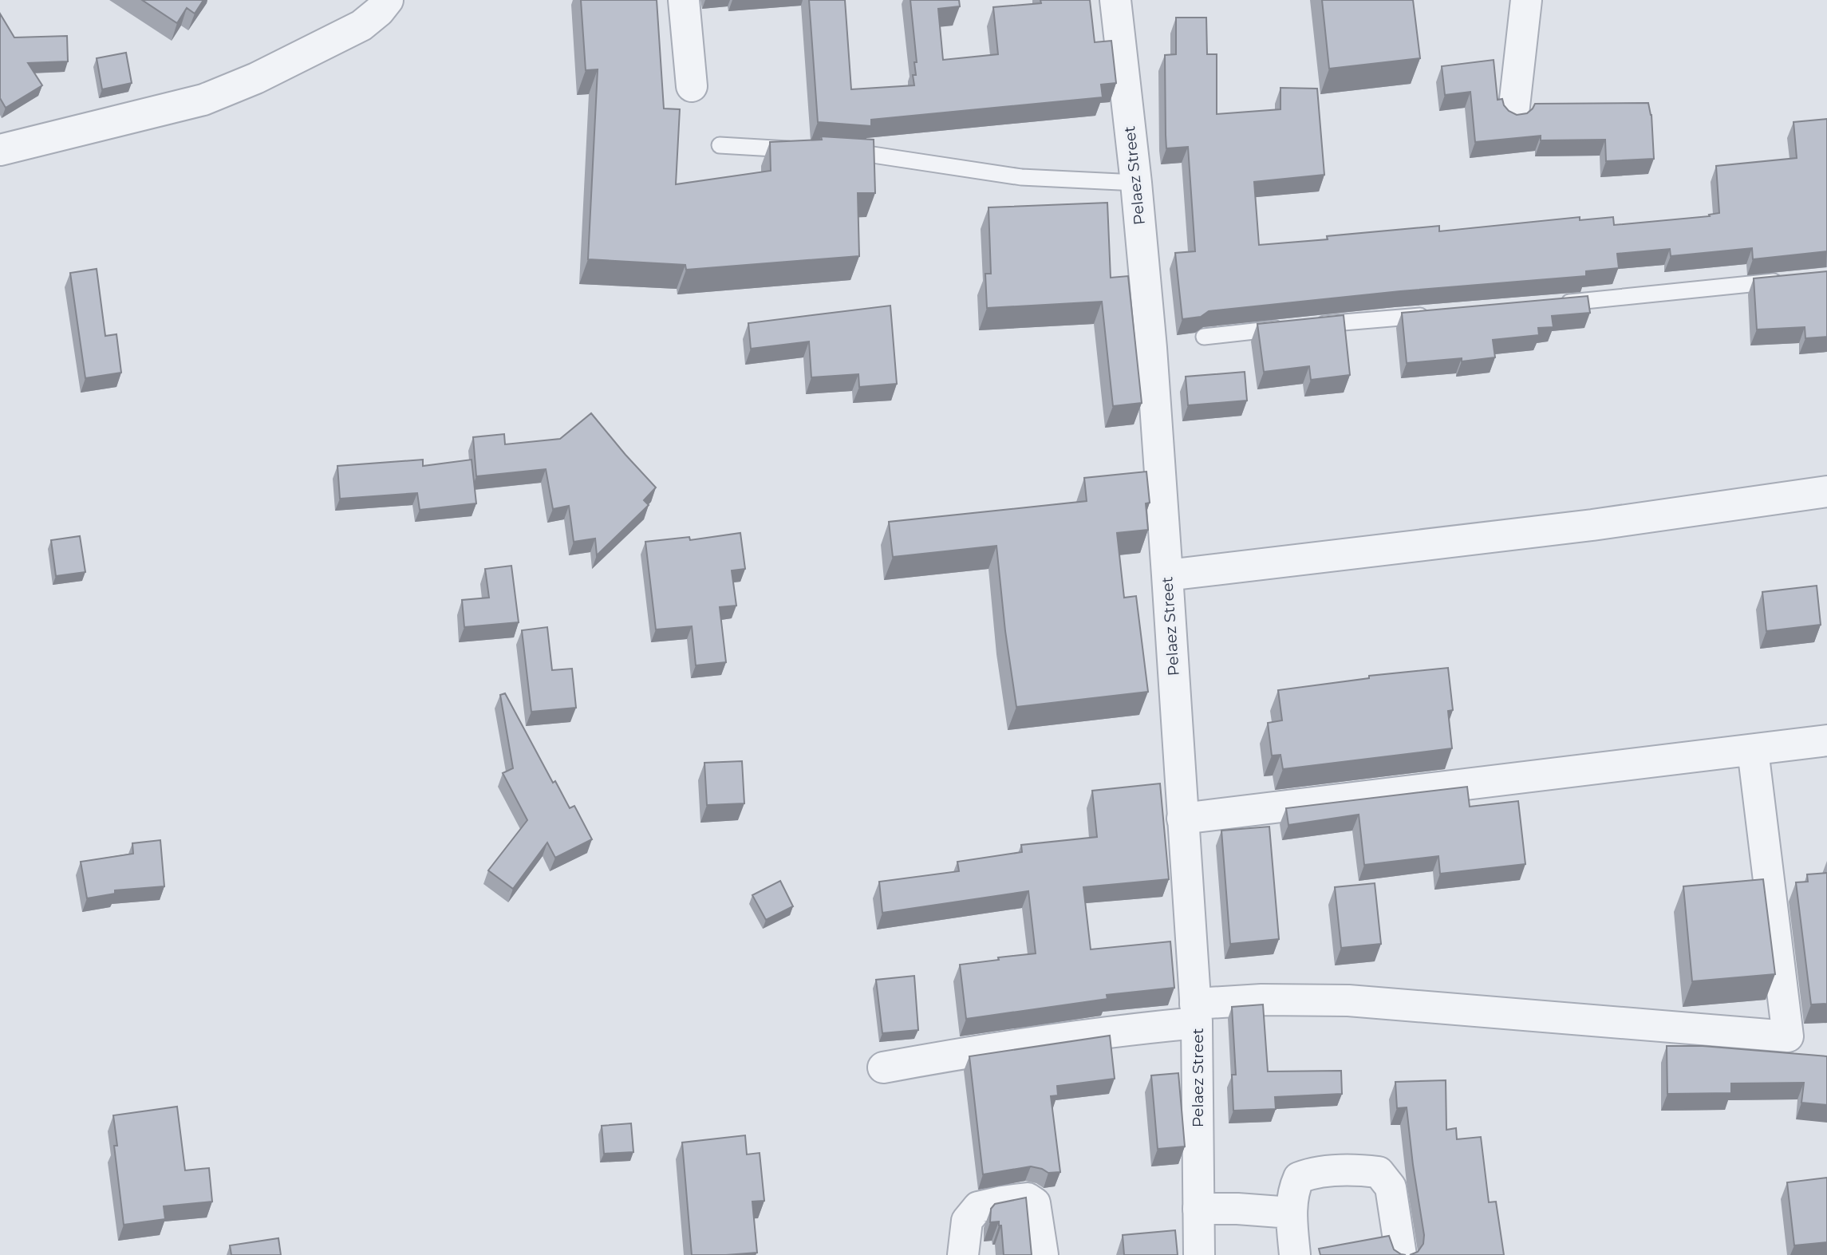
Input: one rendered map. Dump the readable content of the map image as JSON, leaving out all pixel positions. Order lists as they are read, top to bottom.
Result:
{
  "streets": {
    "street": ["Pelaez Street"]
  }
}
